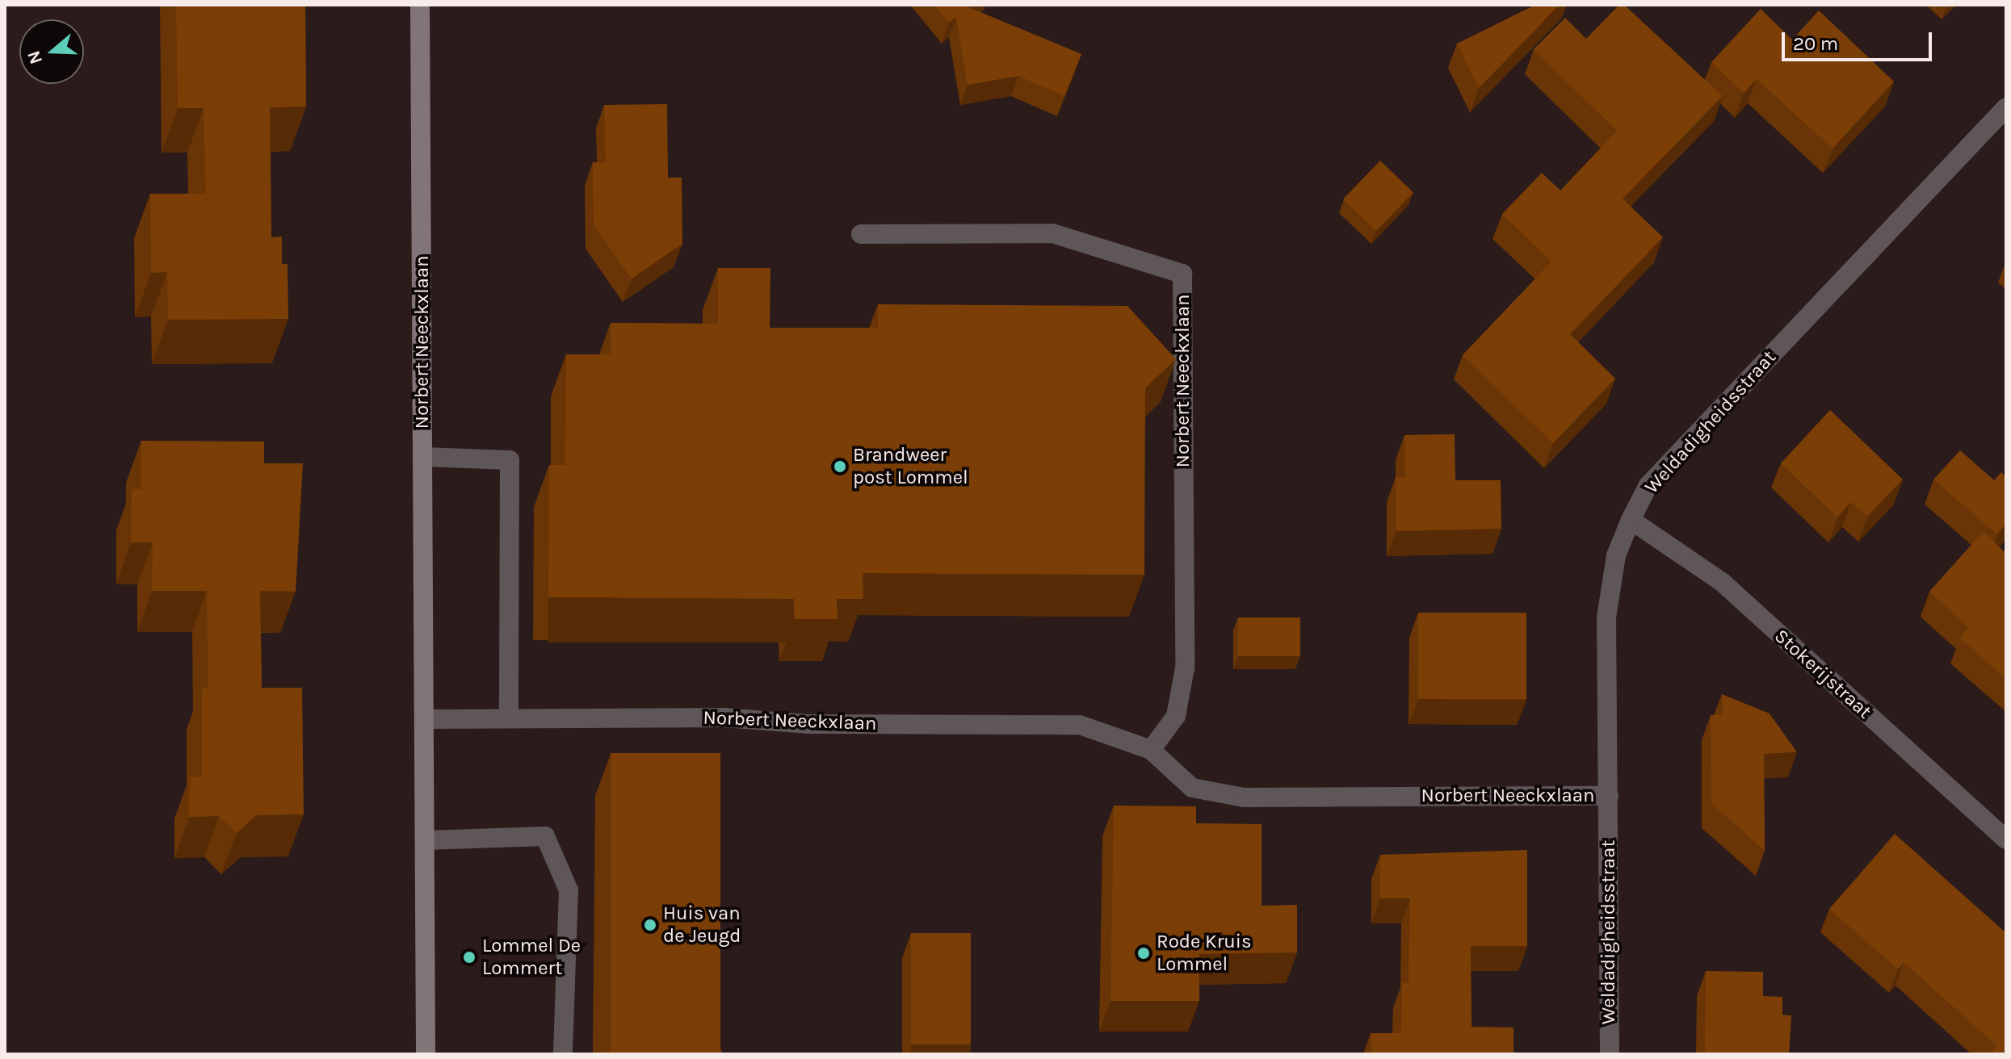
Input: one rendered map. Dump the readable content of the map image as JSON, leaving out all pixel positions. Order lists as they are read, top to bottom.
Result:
{
  "streets": {
    "main road": ["Norbert Neeckxlaan"],
    "street": ["Weldadigheidsstraat", "Stokerijstraat"]
  },
  "crossings": [
    ["Norbert Neeckxlaan", "Weldadigheidsstraat"],
    ["Weldadigheidsstraat", "Stokerijstraat"]
  ],
  "places": [
    "Brandweer post Lommel",
    "Huis van de Jeugd",
    "Rode Kruis Lommel",
    "Lommel De Lommert"
  ],
  "scale_bar": "20 m",
  "north": "left"
}
